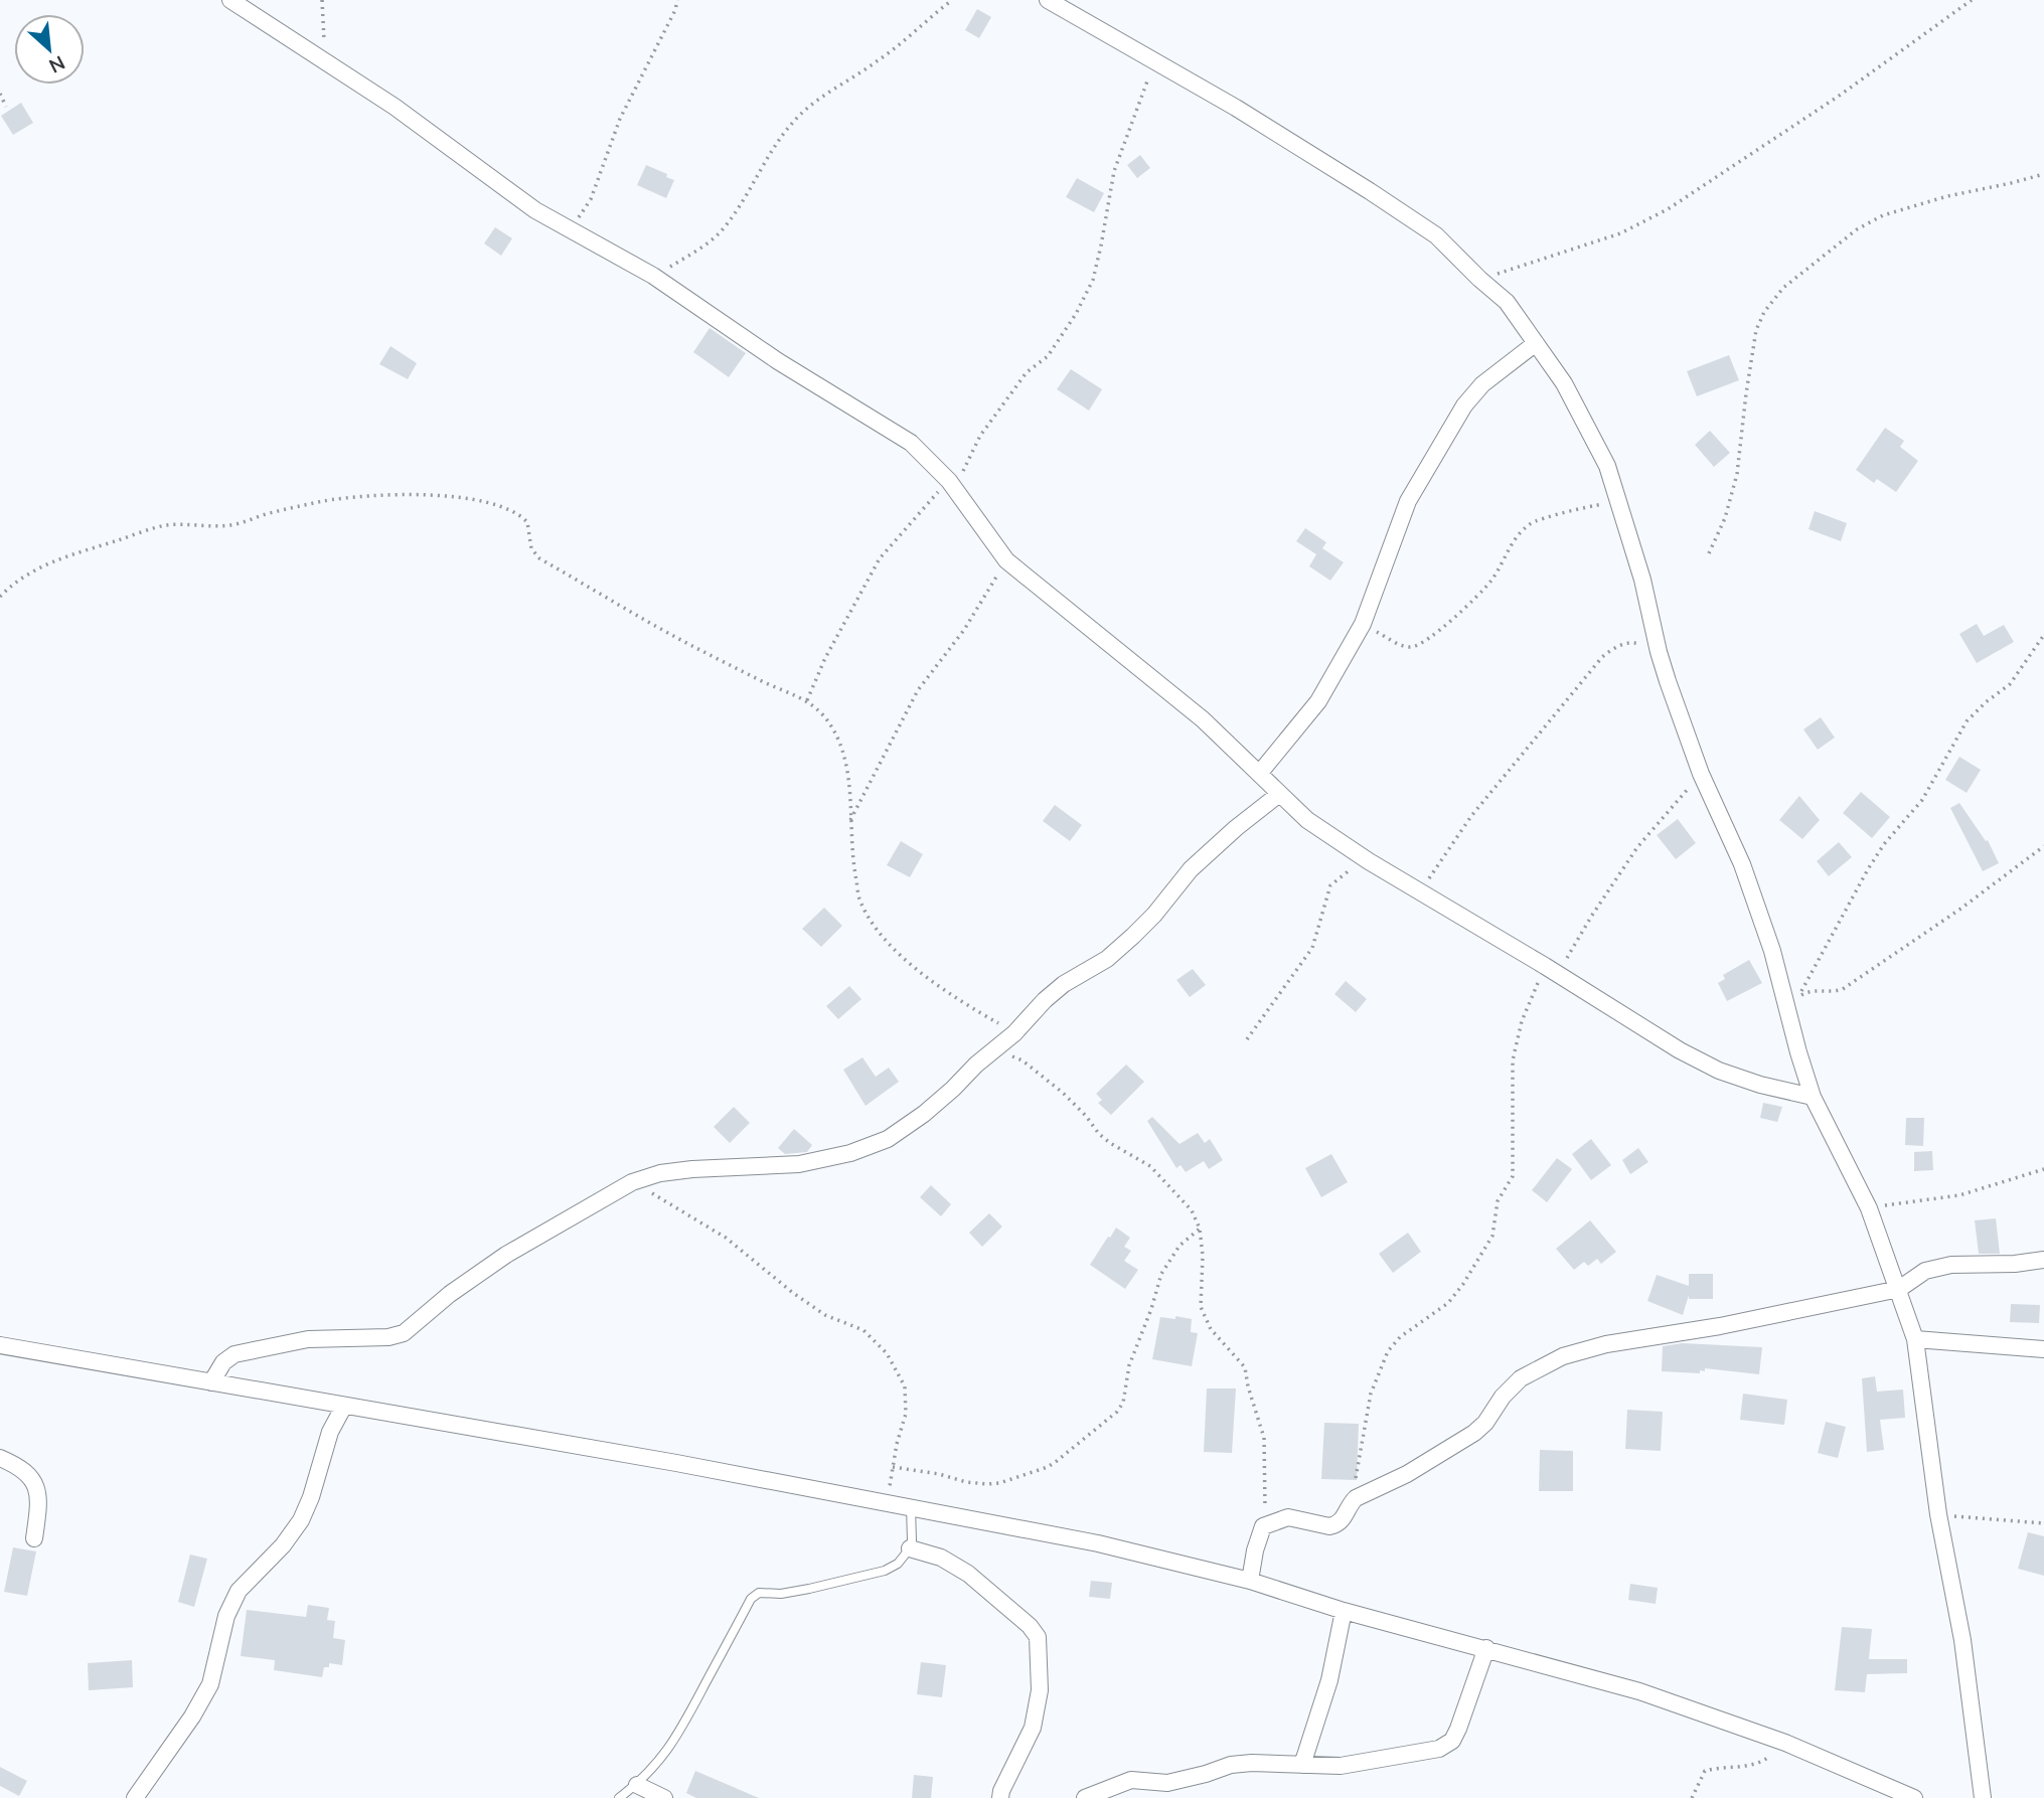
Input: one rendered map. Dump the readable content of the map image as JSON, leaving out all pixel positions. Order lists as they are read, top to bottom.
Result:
{
  "north": "bottom right"
}
